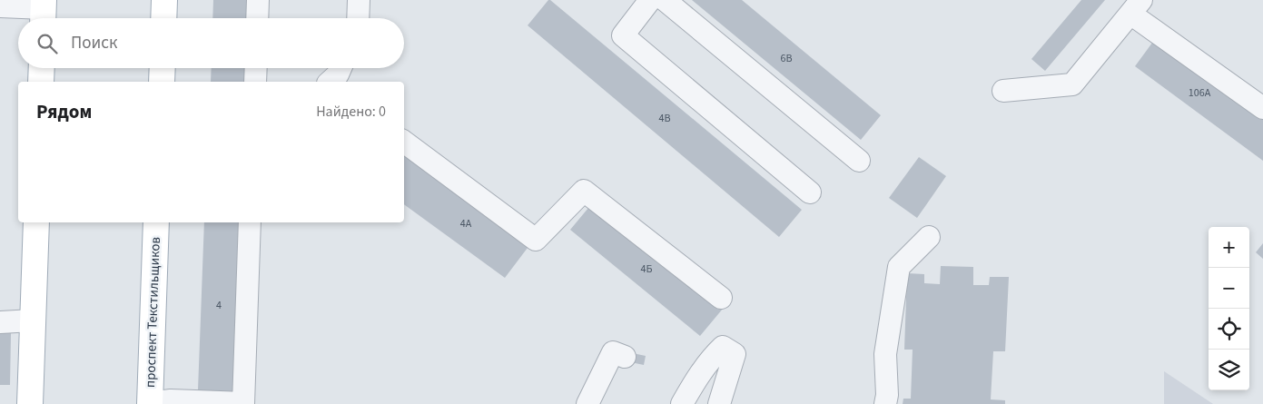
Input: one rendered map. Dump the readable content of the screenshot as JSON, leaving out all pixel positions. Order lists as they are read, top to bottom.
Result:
{
  "streets": {
    "main road": ["проспект Текстильщиков"]
  },
  "house_numbers": [
    "6В",
    "106А",
    "4В",
    "4А",
    "4Б",
    "4"
  ],
  "page": {
    "search": "Поиск",
    "heading": ["Рядом", "Найдено: 0"],
    "map_buttons": ["+", "−"]
  }
}
